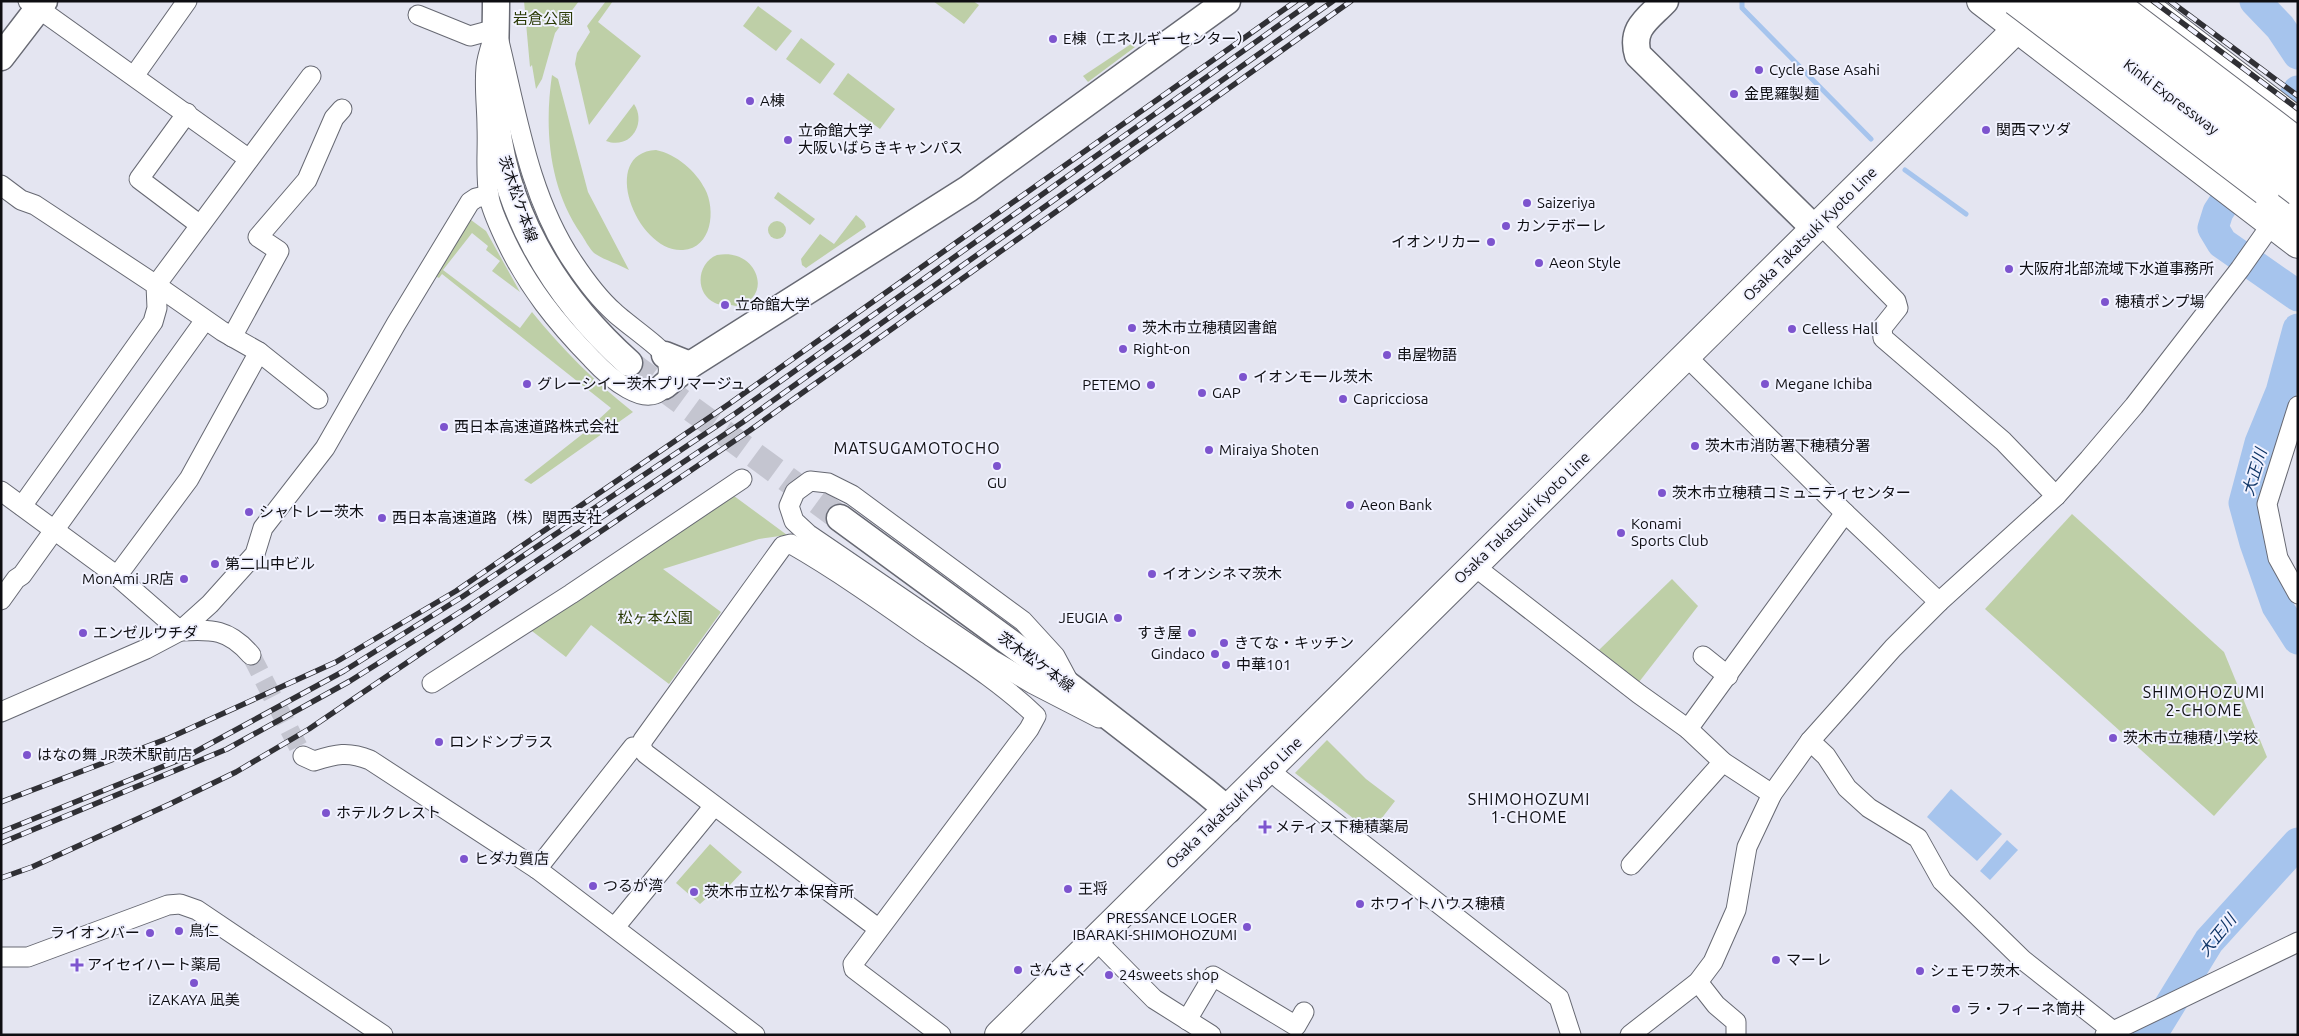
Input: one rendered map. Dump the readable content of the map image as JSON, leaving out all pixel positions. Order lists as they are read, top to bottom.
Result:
{
  "streets": {
    "main road": ["Kinki Expressway", "Osaka Takatsuki Kyoto Line"],
    "street": ["茨木松ケ本線"]
  },
  "crossings": [
    ["Kinki Expressway", "Osaka Takatsuki Kyoto Line"],
    ["茨木松ケ本線", "Osaka Takatsuki Kyoto Line"]
  ],
  "districts": ["MATSUGAMOTOCHO", "SHIMOHOZUMI 2-CHOME", "SHIMOHOZUMI 1-CHOME"],
  "water": ["大正川"],
  "parks": ["岩倉公園", "松ヶ本公園"],
  "places": {
    "other": [
      "E棟（エネルギーセンター）",
      "Cycle Base Asahi",
      "金毘羅製麺",
      "A棟",
      "関西マツダ",
      "立命館大学 大阪いばらきキャンパス",
      "Saizeriya",
      "カンテボーレ",
      "イオンリカー",
      "Aeon Style",
      "大阪府北部流域下水道事務所",
      "穂積ポンプ場",
      "立命館大学",
      "茨木市立穂積図書館",
      "Celless Hall",
      "Right-on",
      "串屋物語",
      "イオンモール茨木",
      "グレーシイー茨木プリマージュ",
      "Megane Ichiba",
      "PETEMO",
      "GAP",
      "Capricciosa",
      "西日本高速道路株式会社",
      "茨木市消防署下穂積分署",
      "Miraiya Shoten",
      "GU",
      "茨木市立穂積コミュニティセンター",
      "Aeon Bank",
      "シャトレー茨木",
      "西日本高速道路（株）関西支社",
      "Konami Sports Club",
      "第二山中ビル",
      "イオンシネマ茨木",
      "MonAmi JR店",
      "JEUGIA",
      "エンゼルウチダ",
      "すき屋",
      "きてな・キッチン",
      "Gindaco",
      "中華101",
      "茨木市立穂積小学校",
      "ロンドンプラス",
      "はなの舞 JR茨木駅前店",
      "ホテルクレスト",
      "ヒダカ質店",
      "つるが湾",
      "王将",
      "茨木市立松ケ本保育所",
      "ホワイトハウス穂積",
      "PRESSANCE LOGER IBARAKI-SHIMOHOZUMI",
      "鳥仁",
      "ライオンバー",
      "マーレ",
      "さんさく",
      "シェモワ茨木",
      "24sweets shop",
      "iZAKAYA 凪美",
      "ラ・フィーネ筒井"
    ],
    "health": ["メティス下穂積薬局", "アイセイハート薬局"]
  }
}
